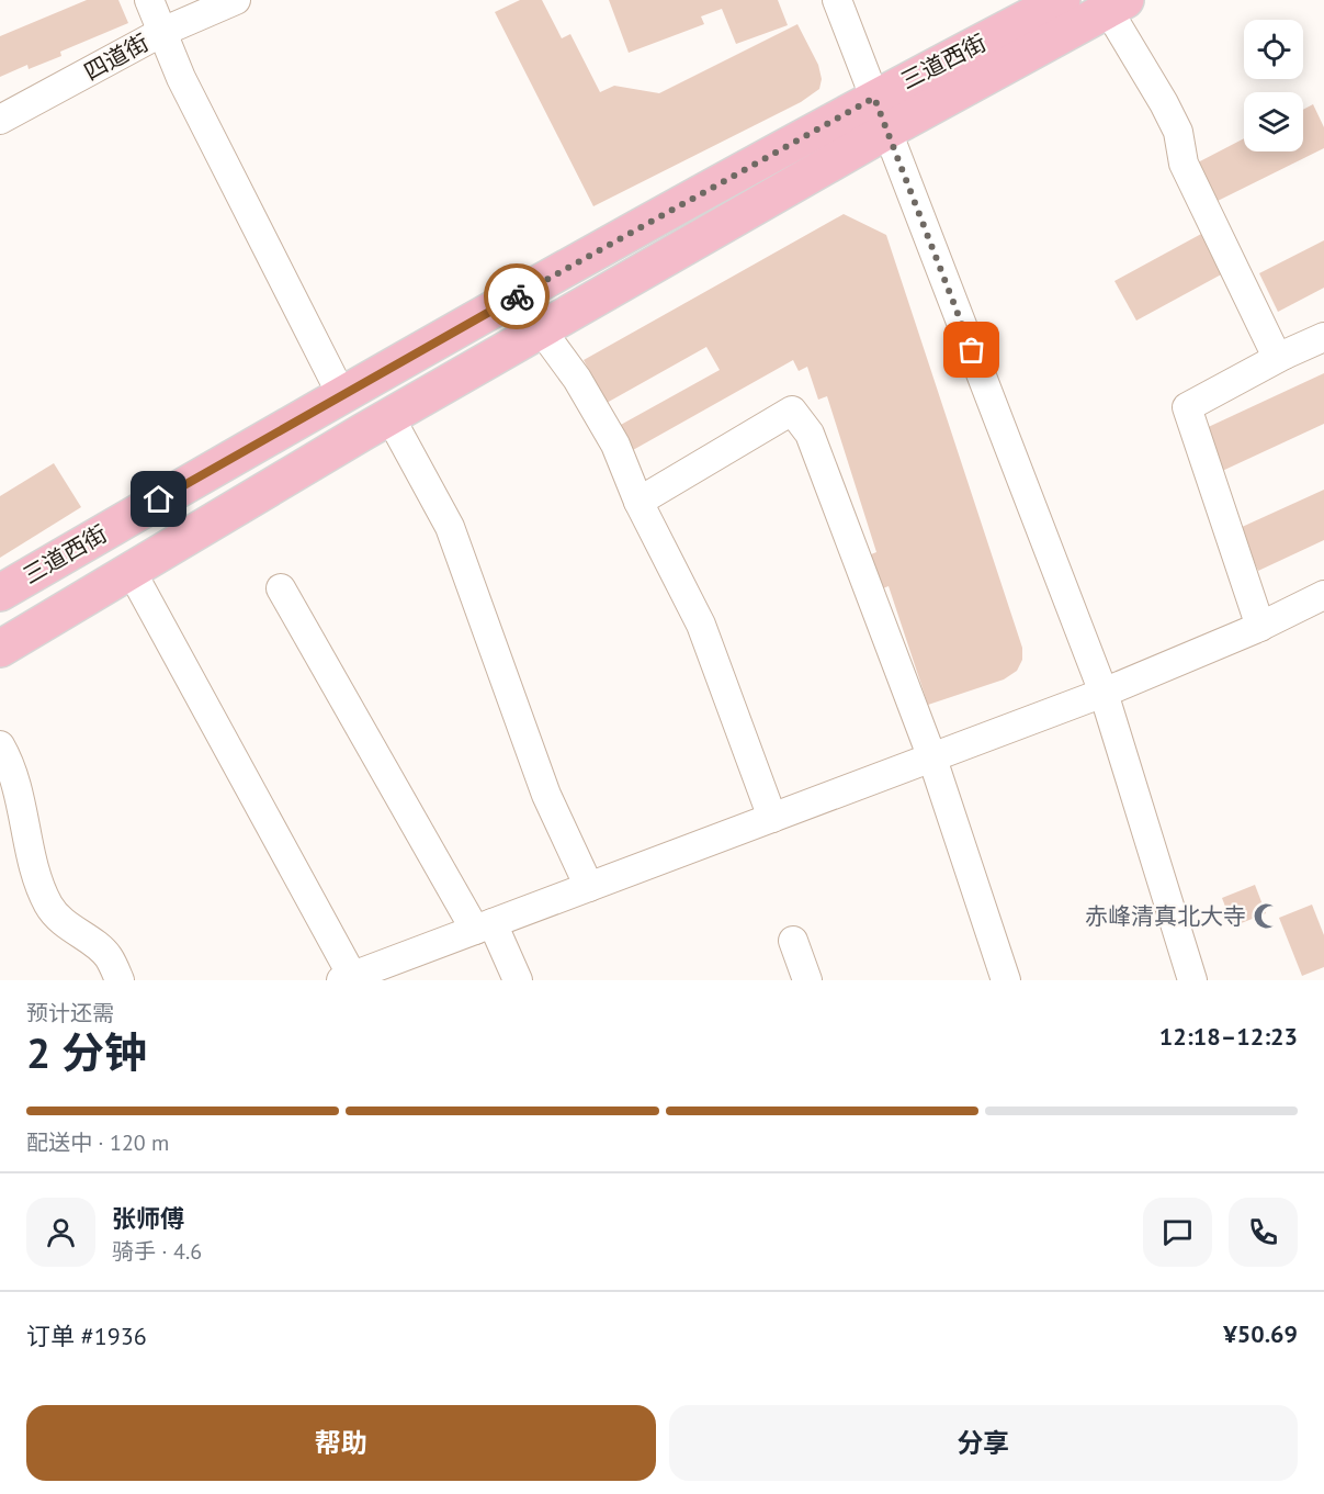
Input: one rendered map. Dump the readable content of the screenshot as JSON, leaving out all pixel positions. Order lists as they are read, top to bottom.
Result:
{
  "streets": {
    "main road": ["三道西街"],
    "street": ["四道街"]
  },
  "places": {
    "mosque": ["赤峰清真北大寺"]
  },
  "page": {
    "heading": ["2 分钟", "预计还需", "12:18–12:23"],
    "panel": [
      "张师傅",
      "骑手 · 4.6",
      "订单 #1936",
      "¥50.69"
    ],
    "bar": "配送中 · 120 m",
    "buttons": ["帮助", "分享"]
  }
}
